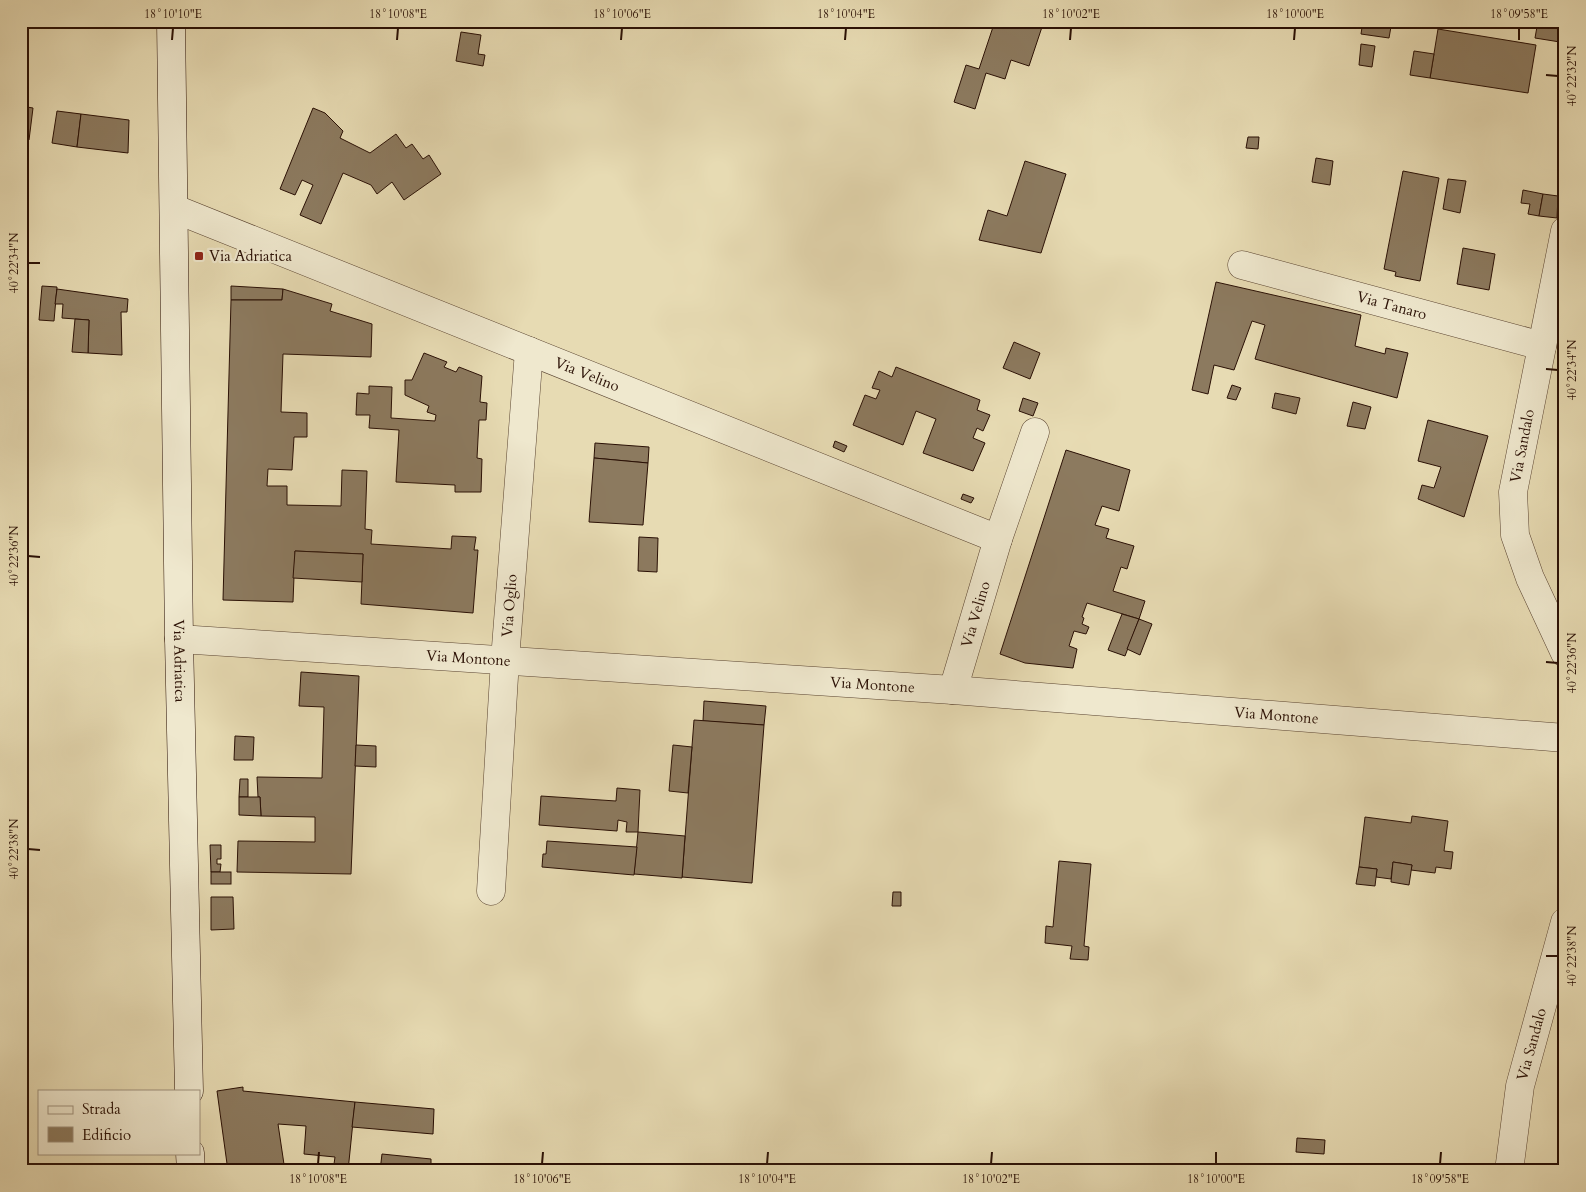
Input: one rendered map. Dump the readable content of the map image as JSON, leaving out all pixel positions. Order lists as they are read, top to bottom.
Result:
{
  "streets": {
    "street": [
      "Via Tanaro",
      "Via Velino",
      "Via Sandalo",
      "Via Oglio",
      "Via Montone",
      "Via Adriatica"
    ]
  },
  "crossings": [
    ["Via Tanaro", "Via Sandalo"],
    ["Via Velino", "Via Oglio"],
    ["Via Velino", "Via Montone"],
    ["Via Velino", "Via Adriatica"],
    ["Via Oglio", "Via Montone"],
    ["Via Montone", "Via Adriatica"]
  ],
  "places": {
    "transit": ["Via Adriatica"]
  },
  "legend": ["Strada", "Edificio"],
  "coordinates": [
    "18°10'10\"E",
    "18°10'08\"E",
    "18°10'06\"E",
    "18°10'04\"E",
    "18°10'02\"E",
    "18°10'00\"E",
    "18°09'58\"E",
    "40°22'32\"N",
    "40°22'34\"N",
    "40°22'36\"N",
    "40°22'38\"N"
  ]
}
